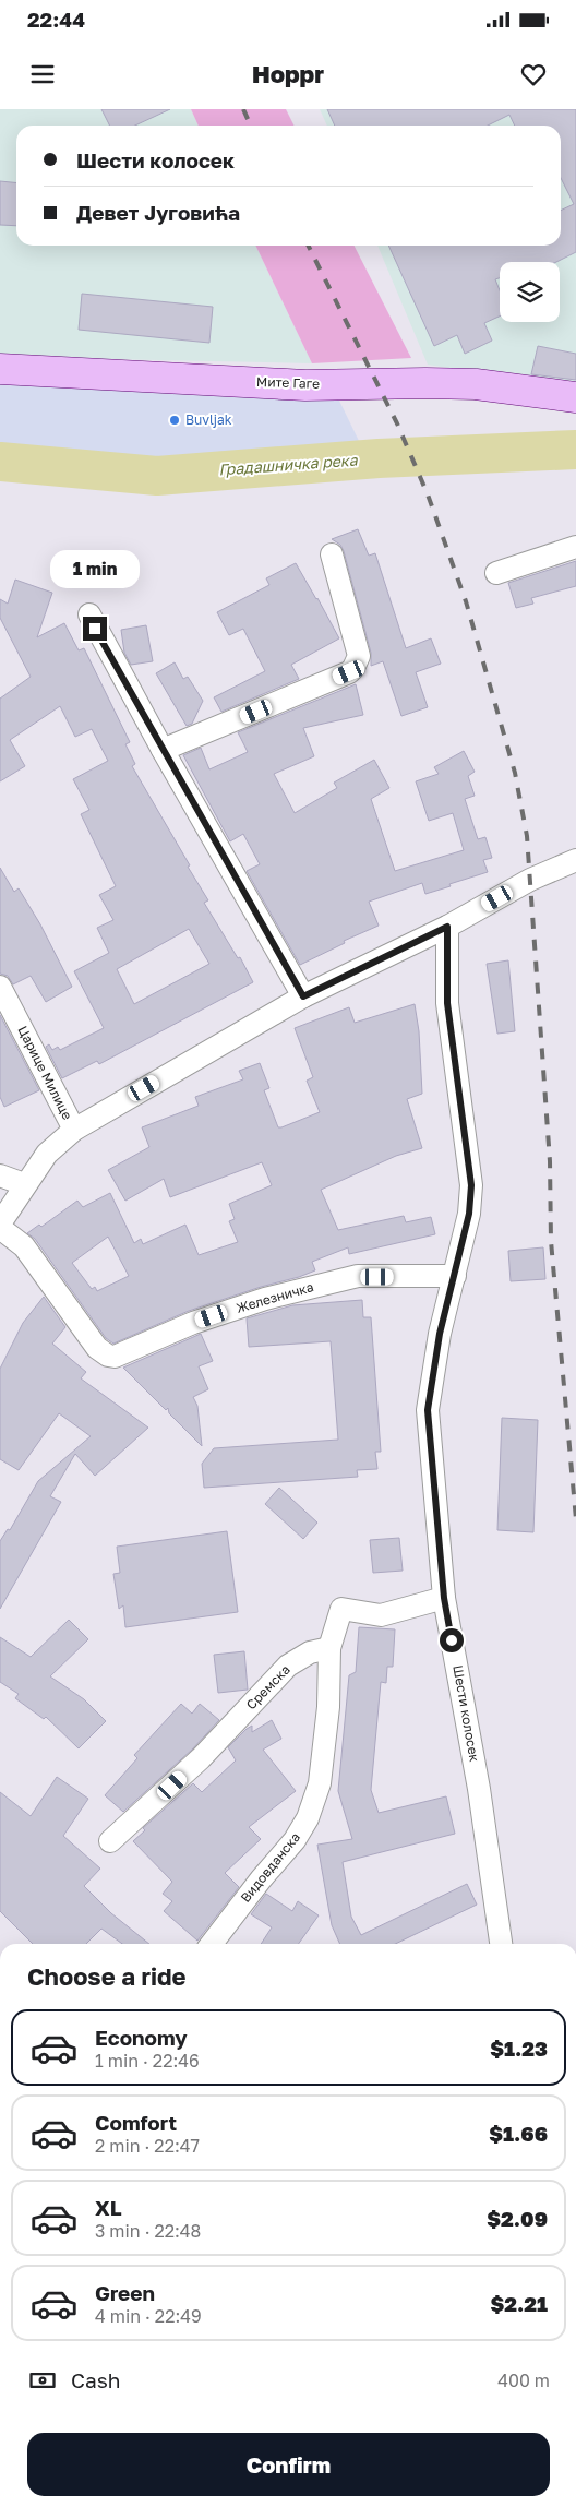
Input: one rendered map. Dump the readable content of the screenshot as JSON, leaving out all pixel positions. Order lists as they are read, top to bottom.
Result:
{
  "streets": {
    "main road": ["Мите Гаге"],
    "street": [
      "Царице Милице",
      "Железничка",
      "Сремска",
      "Шести колосек",
      "Видовданска"
    ]
  },
  "crossings": [
    ["Железничка", "Шести колосек"],
    ["Сремска", "Видовданска"]
  ],
  "water": ["Градашничка река"],
  "places": ["Buvljak"],
  "page": {
    "status": "22:44",
    "header": "Hoppr",
    "banner": ["Шести колосек", "Девет Југовића"],
    "bubble": "1 min",
    "heading": "Choose a ride",
    "list": [
      {
        "name": "Economy",
        "note": "1 min · 22:46",
        "value": "$1.23"
      },
      {
        "name": "Comfort",
        "note": "2 min · 22:47",
        "value": "$1.66"
      },
      {
        "name": "XL",
        "note": "3 min · 22:48",
        "value": "$2.09"
      },
      {
        "name": "Green",
        "note": "4 min · 22:49",
        "value": "$2.21"
      }
    ],
    "pay": ["Cash", "400 m"],
    "buttons": "Confirm"
  }
}
